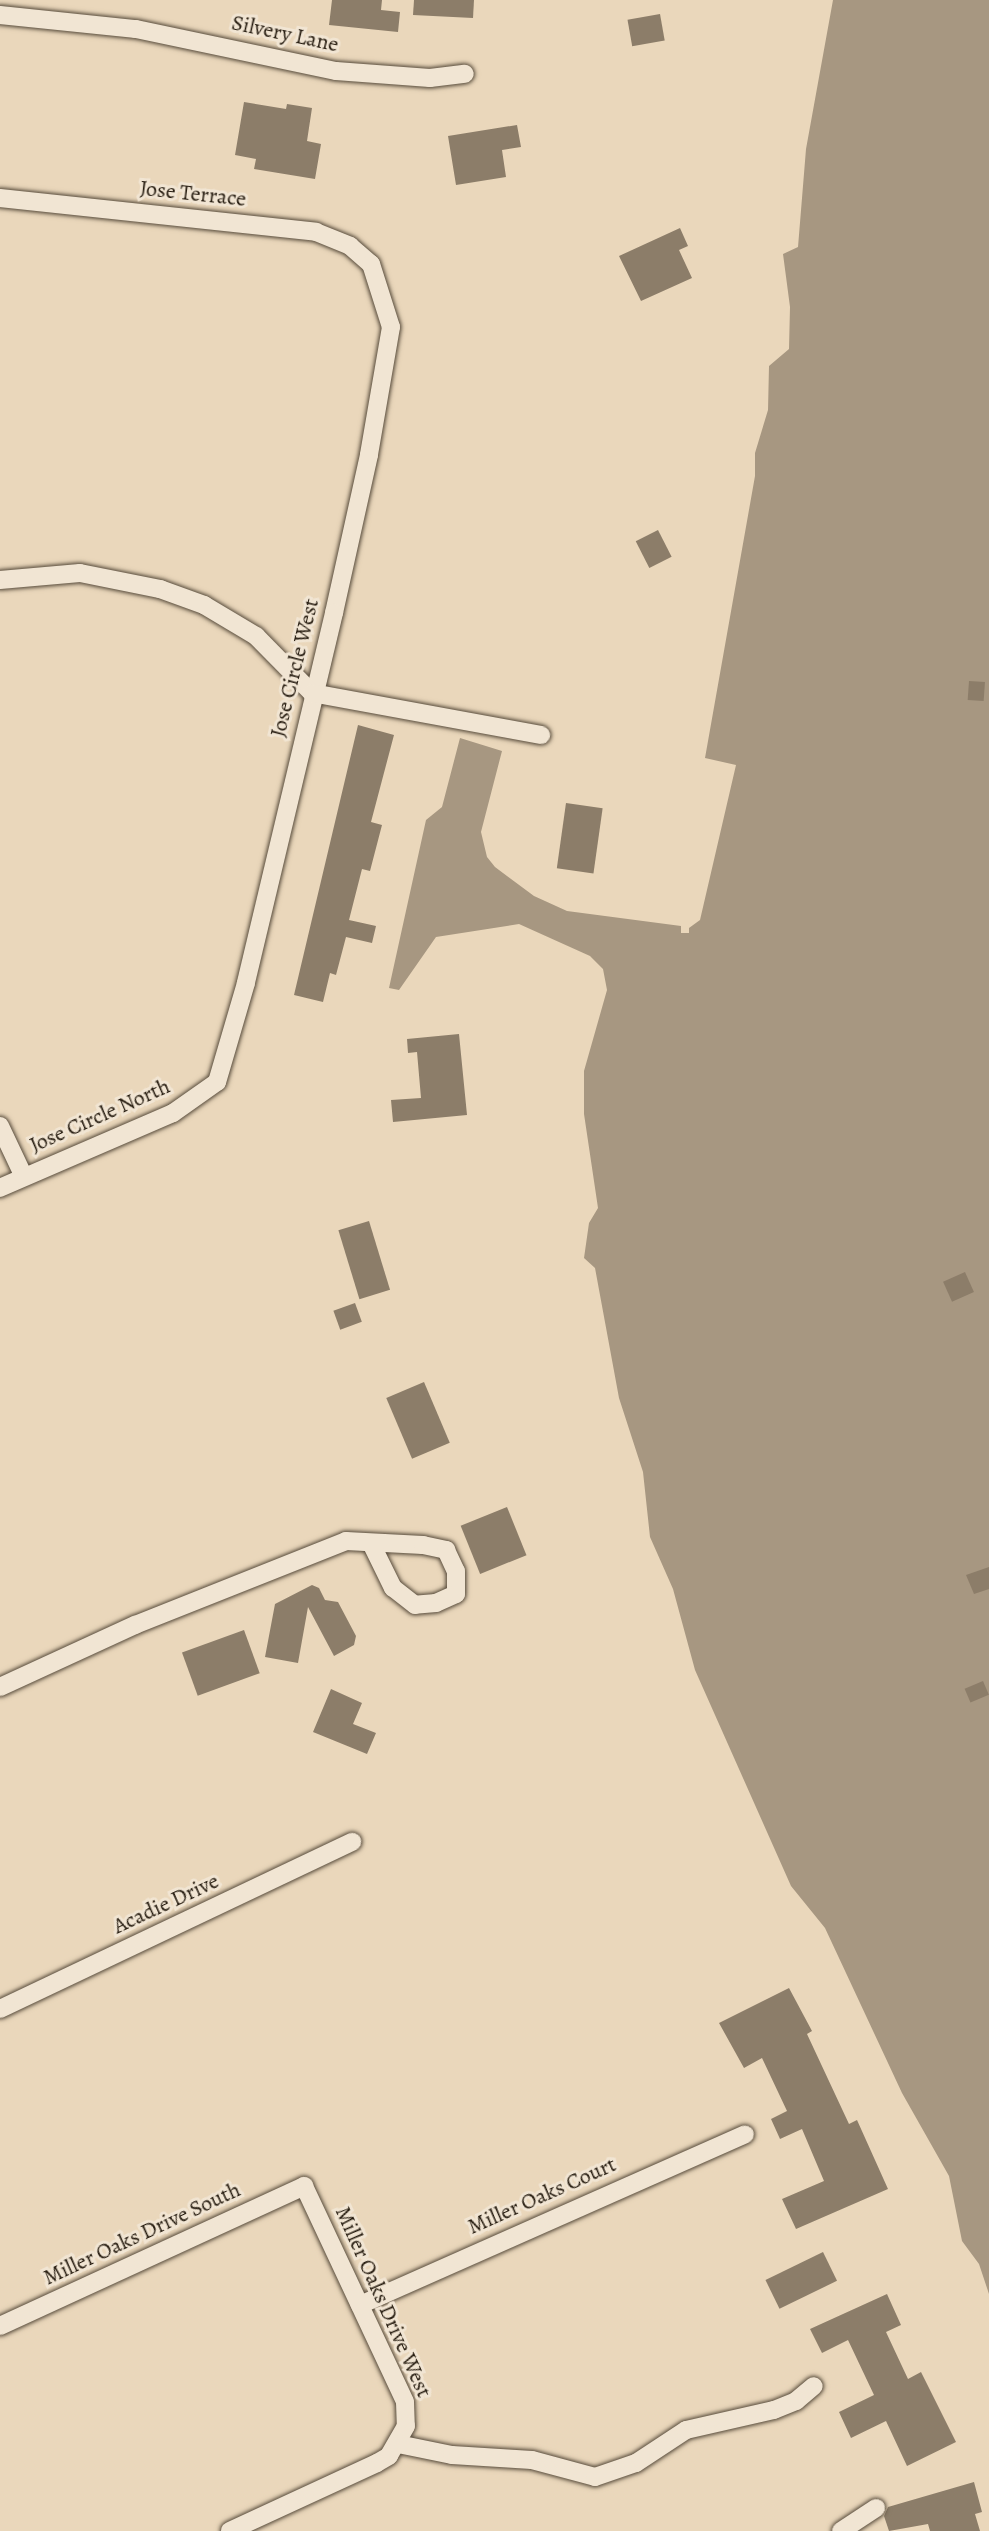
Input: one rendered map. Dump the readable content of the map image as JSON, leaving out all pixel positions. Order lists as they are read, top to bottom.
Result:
{
  "streets": {
    "street": [
      "Silvery Lane",
      "Jose Terrace",
      "Jose Circle West",
      "Jose Circle North",
      "Acadie Drive",
      "Miller Oaks Court",
      "Miller Oaks Drive South",
      "Miller Oaks Drive West"
    ]
  },
  "crossings": [
    ["Jose Terrace", "Jose Circle West"],
    ["Jose Circle West", "Jose Circle North"],
    ["Miller Oaks Court", "Miller Oaks Drive West"],
    ["Miller Oaks Drive South", "Miller Oaks Drive West"]
  ]
}
